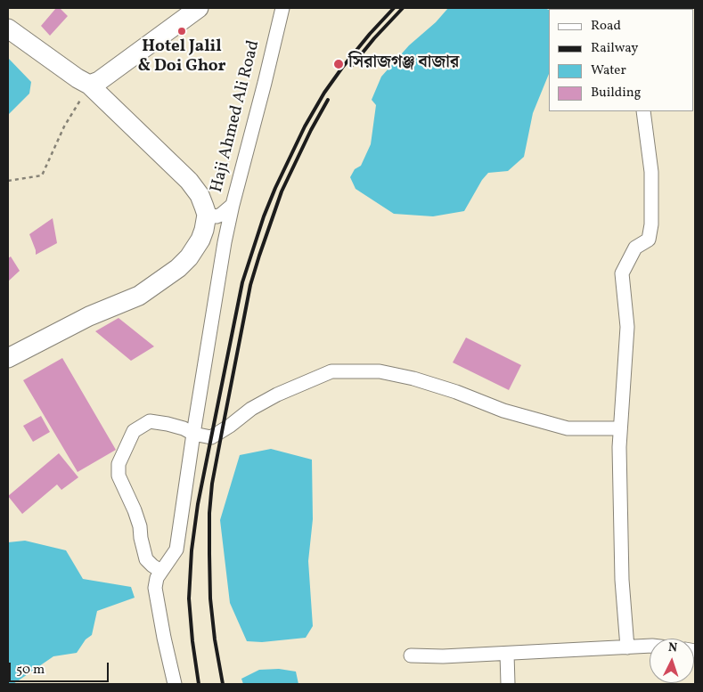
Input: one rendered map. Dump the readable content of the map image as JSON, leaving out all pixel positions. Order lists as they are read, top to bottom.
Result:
{
  "streets": {
    "street": ["Haji Ahmed Ali Road"]
  },
  "places": ["Hotel Jalil & Doi Ghor", "সিরাজগঞ্জ বাজার"],
  "legend": [
    "Road",
    "Railway",
    "Water",
    "Building"
  ],
  "scale_bar": "50 m",
  "north": "top"
}
